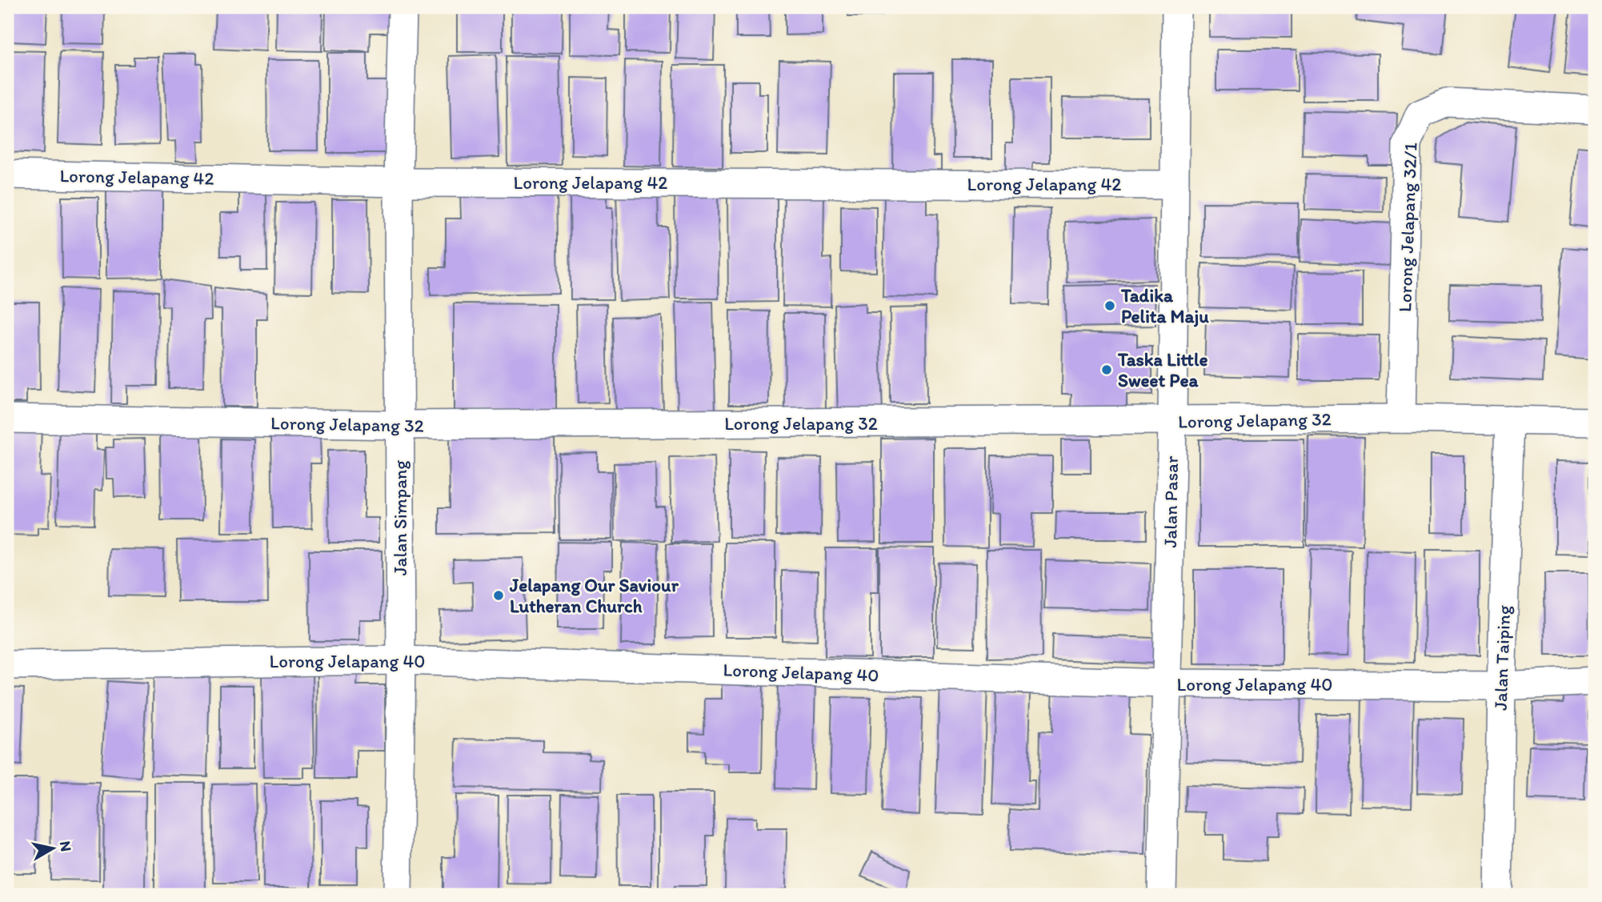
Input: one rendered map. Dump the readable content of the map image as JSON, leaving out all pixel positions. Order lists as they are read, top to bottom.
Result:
{
  "streets": {
    "street": [
      "Lorong Jelapang 42",
      "Lorong Jelapang 32/1",
      "Lorong Jelapang 32",
      "Jalan Pasar",
      "Jalan Simpang",
      "Jalan Taiping",
      "Lorong Jelapang 40"
    ]
  },
  "crossings": [
    ["Lorong Jelapang 42", "Jalan Pasar"],
    ["Lorong Jelapang 42", "Jalan Simpang"],
    ["Lorong Jelapang 32/1", "Lorong Jelapang 32"],
    ["Lorong Jelapang 32", "Jalan Pasar"],
    ["Lorong Jelapang 32", "Jalan Simpang"],
    ["Lorong Jelapang 32", "Jalan Taiping"],
    ["Jalan Pasar", "Lorong Jelapang 40"],
    ["Jalan Simpang", "Lorong Jelapang 40"],
    ["Jalan Taiping", "Lorong Jelapang 40"]
  ],
  "places": ["Tadika Pelita Maju", "Taska Little Sweet Pea", "Jelapang Our Saviour Lutheran Church"],
  "north": "right"
}
